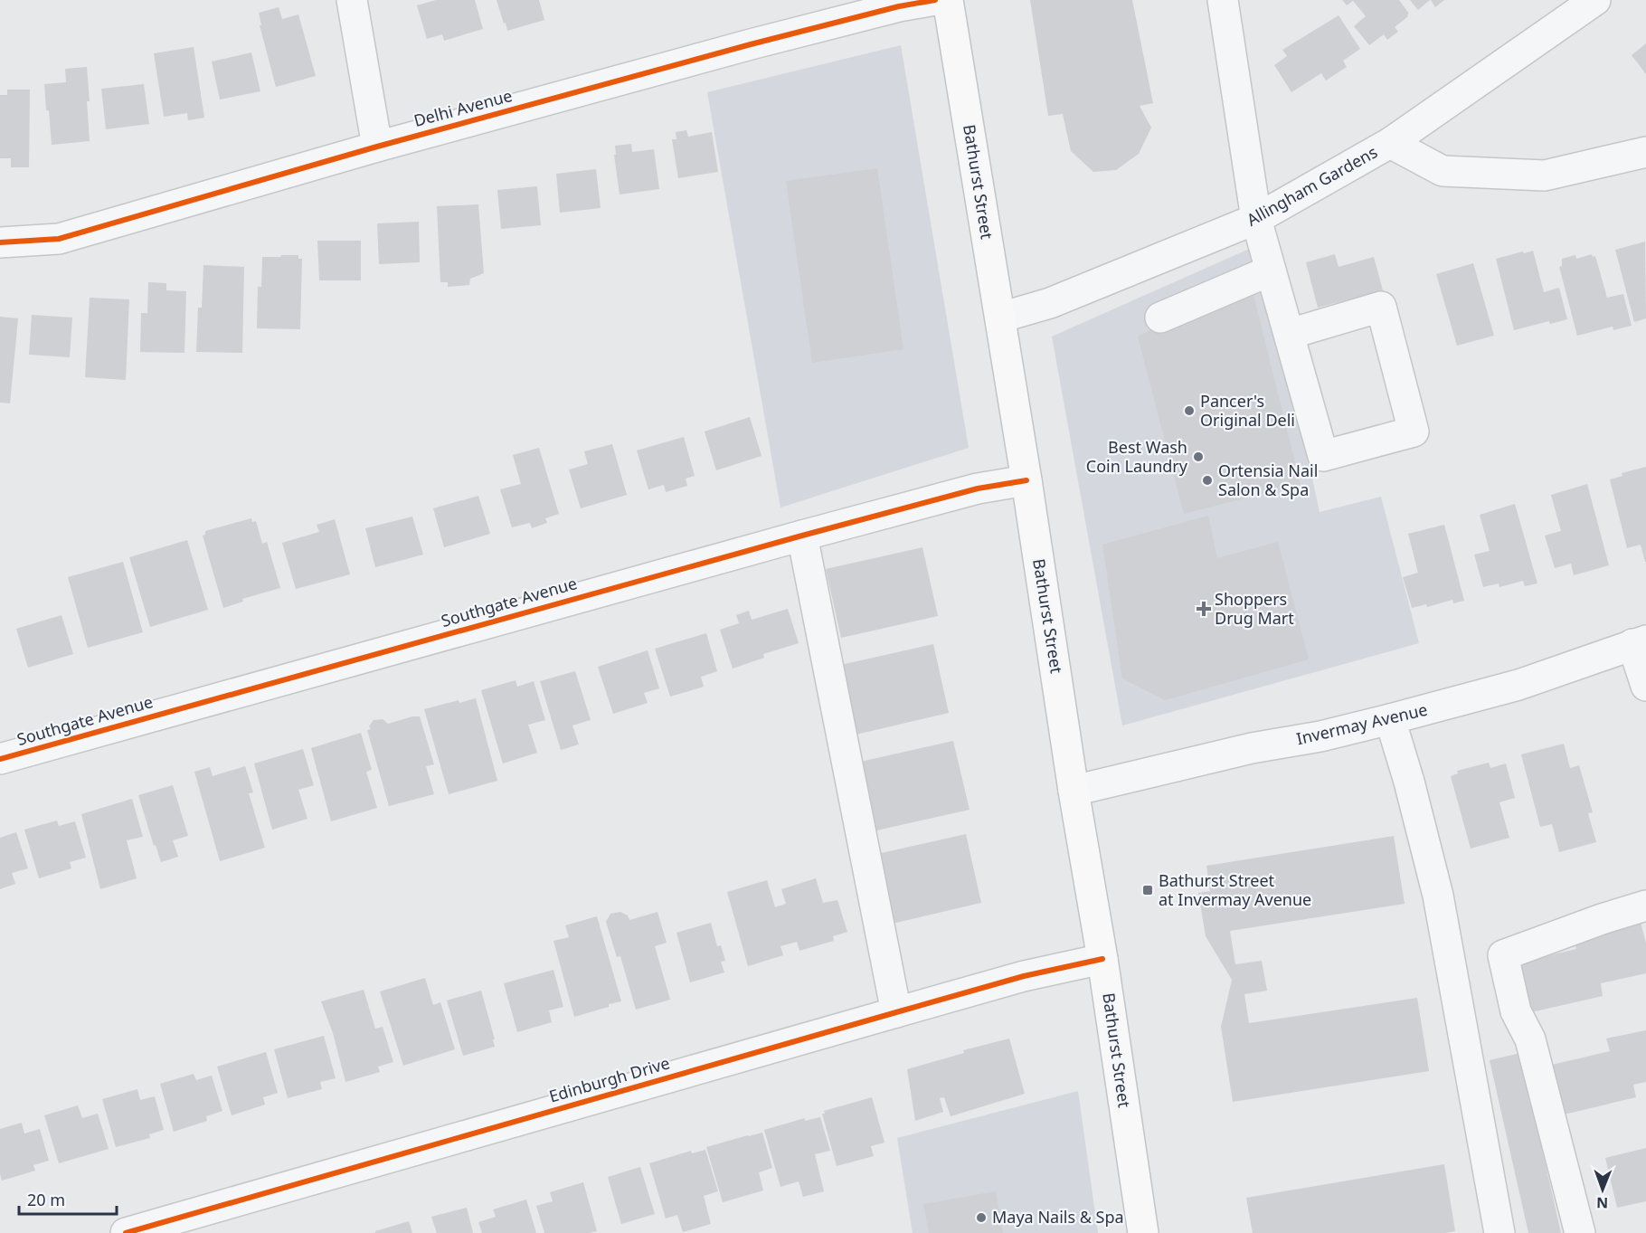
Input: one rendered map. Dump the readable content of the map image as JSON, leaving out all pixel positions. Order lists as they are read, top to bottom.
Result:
{
  "streets": {
    "main road": ["Bathurst Street"],
    "street": [
      "Delhi Avenue",
      "Allingham Gardens",
      "Southgate Avenue",
      "Invermay Avenue",
      "Edinburgh Drive"
    ]
  },
  "crossings": [
    ["Bathurst Street", "Allingham Gardens"],
    ["Bathurst Street", "Southgate Avenue"],
    ["Bathurst Street", "Invermay Avenue"],
    ["Bathurst Street", "Edinburgh Drive"]
  ],
  "places": {
    "other": [
      "Pancer's Original Deli",
      "Best Wash Coin Laundry",
      "Ortensia Nail Salon & Spa",
      "Maya Nails & Spa"
    ],
    "health": ["Shoppers Drug Mart"],
    "transit": ["Bathurst Street at Invermay Avenue"]
  },
  "scale_bar": "20 m",
  "north": "bottom"
}
